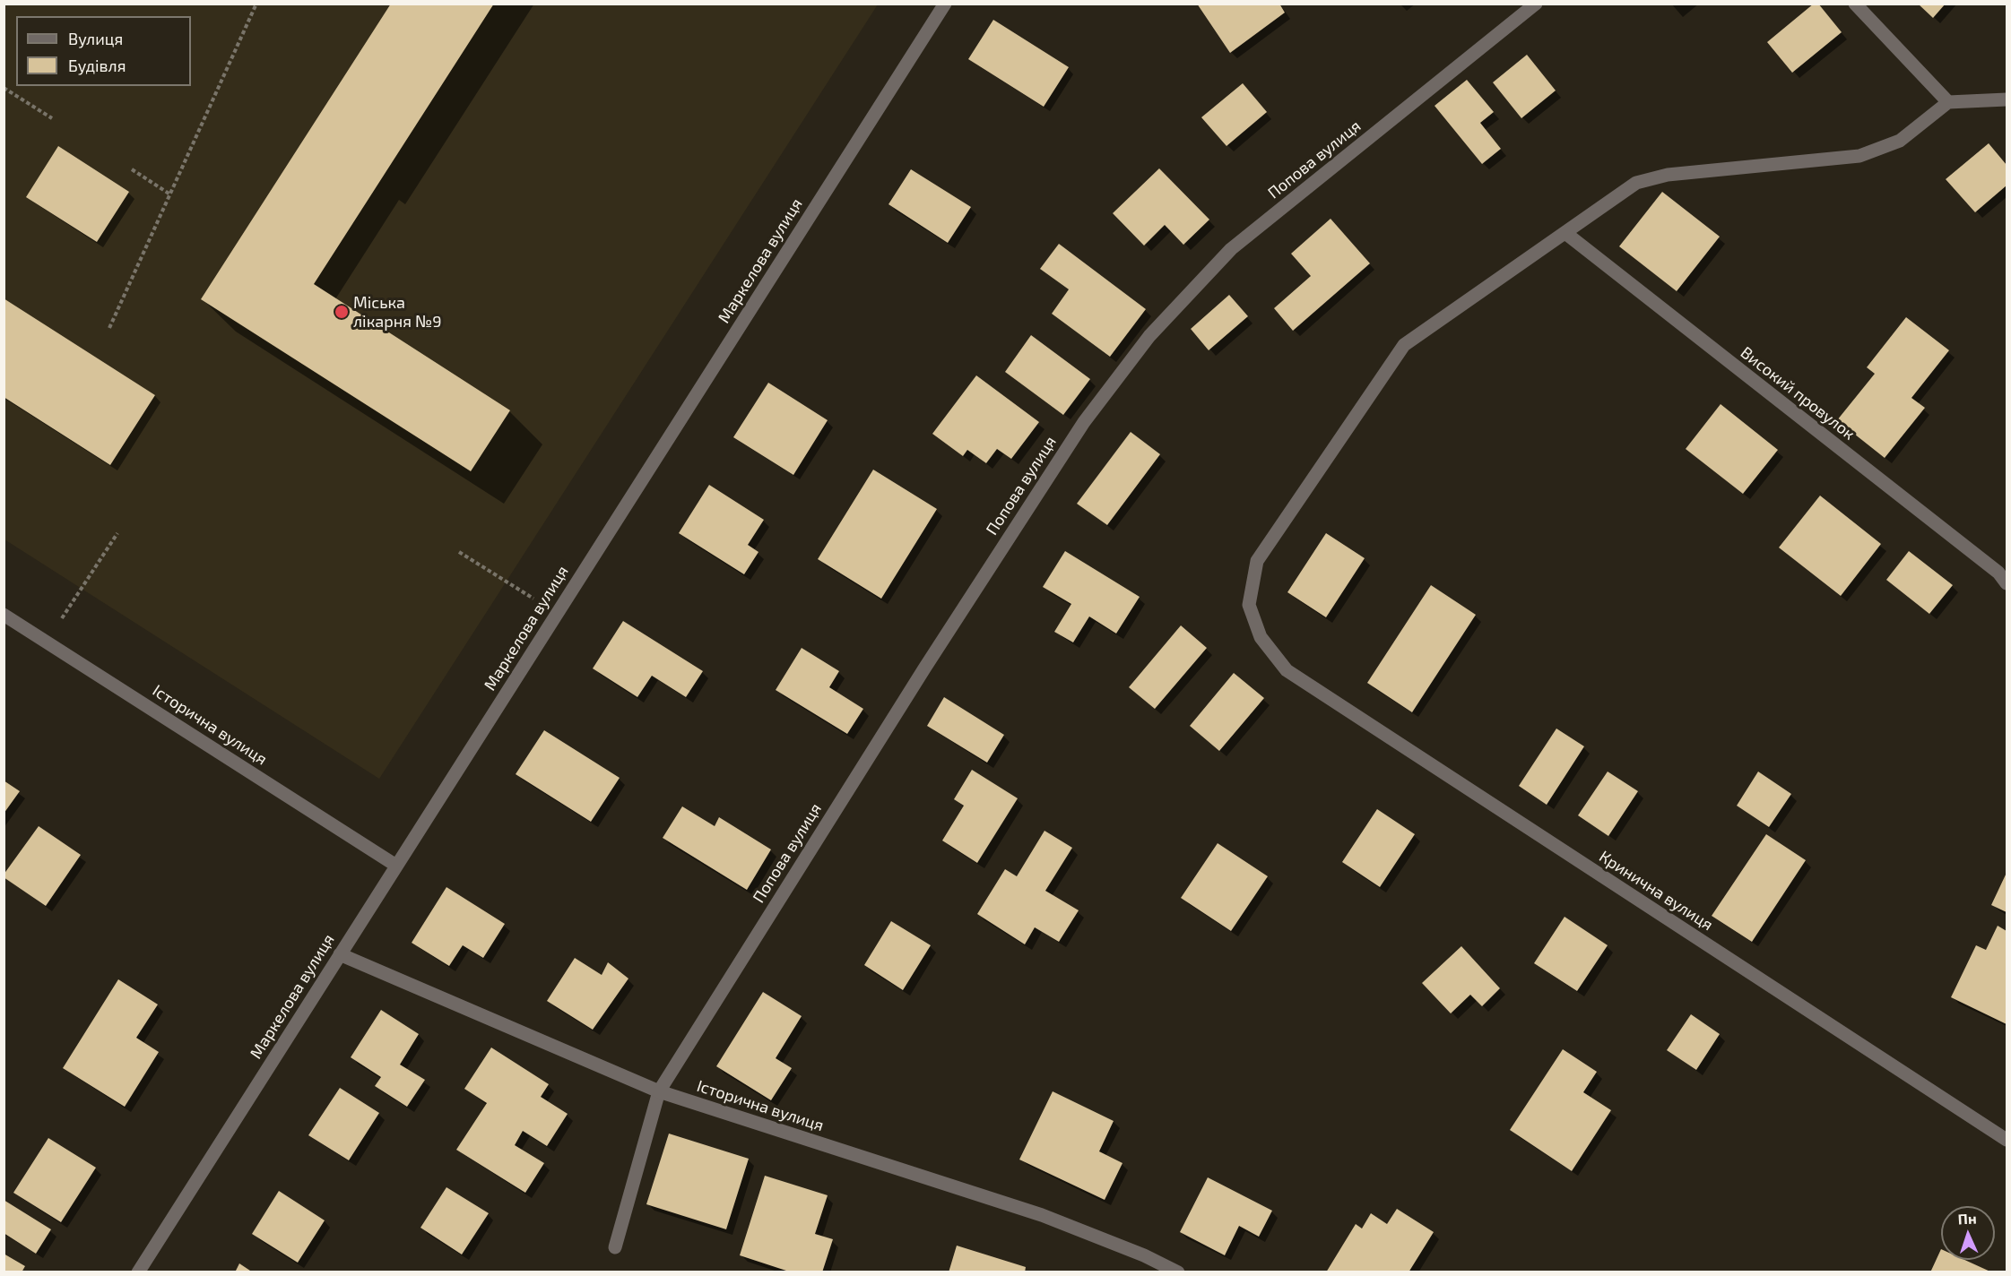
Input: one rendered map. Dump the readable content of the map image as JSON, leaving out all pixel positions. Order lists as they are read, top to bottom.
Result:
{
  "streets": {
    "street": [
      "Попова вулиця",
      "Маркелова вулиця",
      "Високий провулок",
      "Історична вулиця",
      "Кринична вулиця"
    ]
  },
  "crossings": [
    ["Попова вулиця", "Історична вулиця"],
    ["Маркелова вулиця", "Історична вулиця"],
    ["Високий провулок", "Кринична вулиця"]
  ],
  "places": ["Міська лікарня №9"],
  "legend": ["Вулиця", "Будівля"],
  "north": "top"
}
